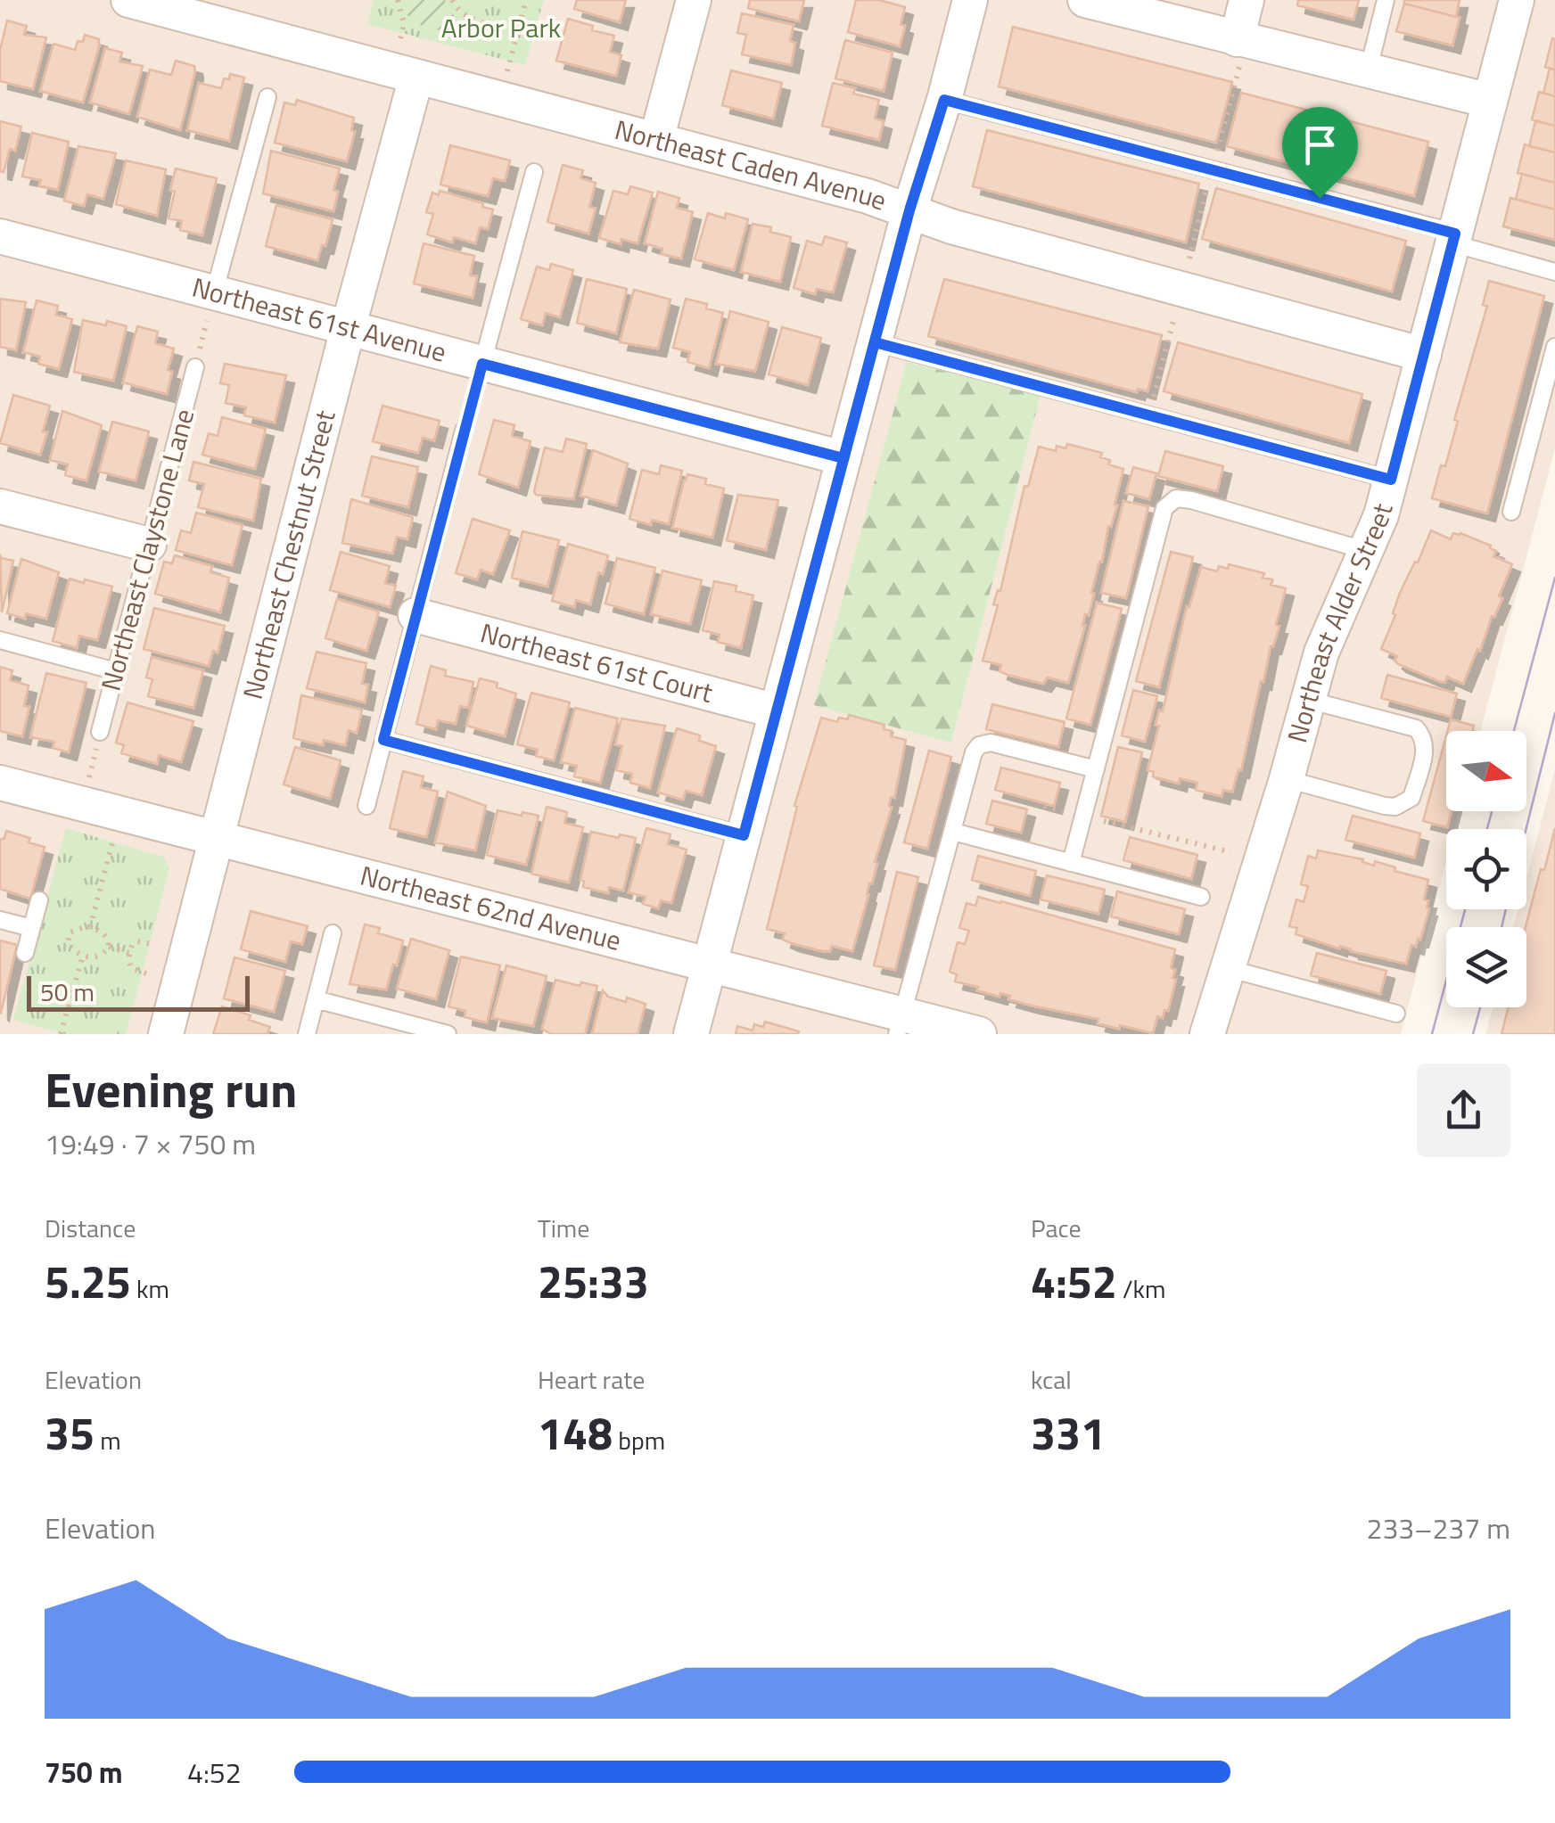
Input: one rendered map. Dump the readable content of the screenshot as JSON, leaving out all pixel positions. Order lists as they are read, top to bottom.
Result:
{
  "streets": {
    "street": [
      "Northeast Caden Avenue",
      "Northeast 61st Avenue",
      "Northeast Chestnut Street",
      "Northeast Alder Street",
      "Northeast 61st Court",
      "Northeast 62nd Avenue"
    ],
    "lane": ["Northeast Claystone Lane"]
  },
  "crossings": [
    ["Northeast Caden Avenue", "Northeast Chestnut Street"],
    ["Northeast Caden Avenue", "Northeast Alder Street"],
    ["Northeast 61st Avenue", "Northeast Chestnut Street"],
    ["Northeast Chestnut Street", "Northeast 62nd Avenue"]
  ],
  "parks": ["Arbor Park"],
  "scale_bar": "50 m",
  "north": "right",
  "page": {
    "scale": "50 m",
    "heading": ["Evening run", "19:49 · 7 × 750 m"],
    "stats": [
      ["Distance", "5.25 km"],
      ["Time", "25:33"],
      ["Pace", "4:52 /km"],
      ["Elevation", "35 m"],
      ["Heart rate", "148 bpm"],
      ["kcal", "331"]
    ],
    "chart": ["Elevation", "233–237 m"],
    "list": [
      {
        "name": "750 m",
        "note": "4:52"
      }
    ]
  }
}
